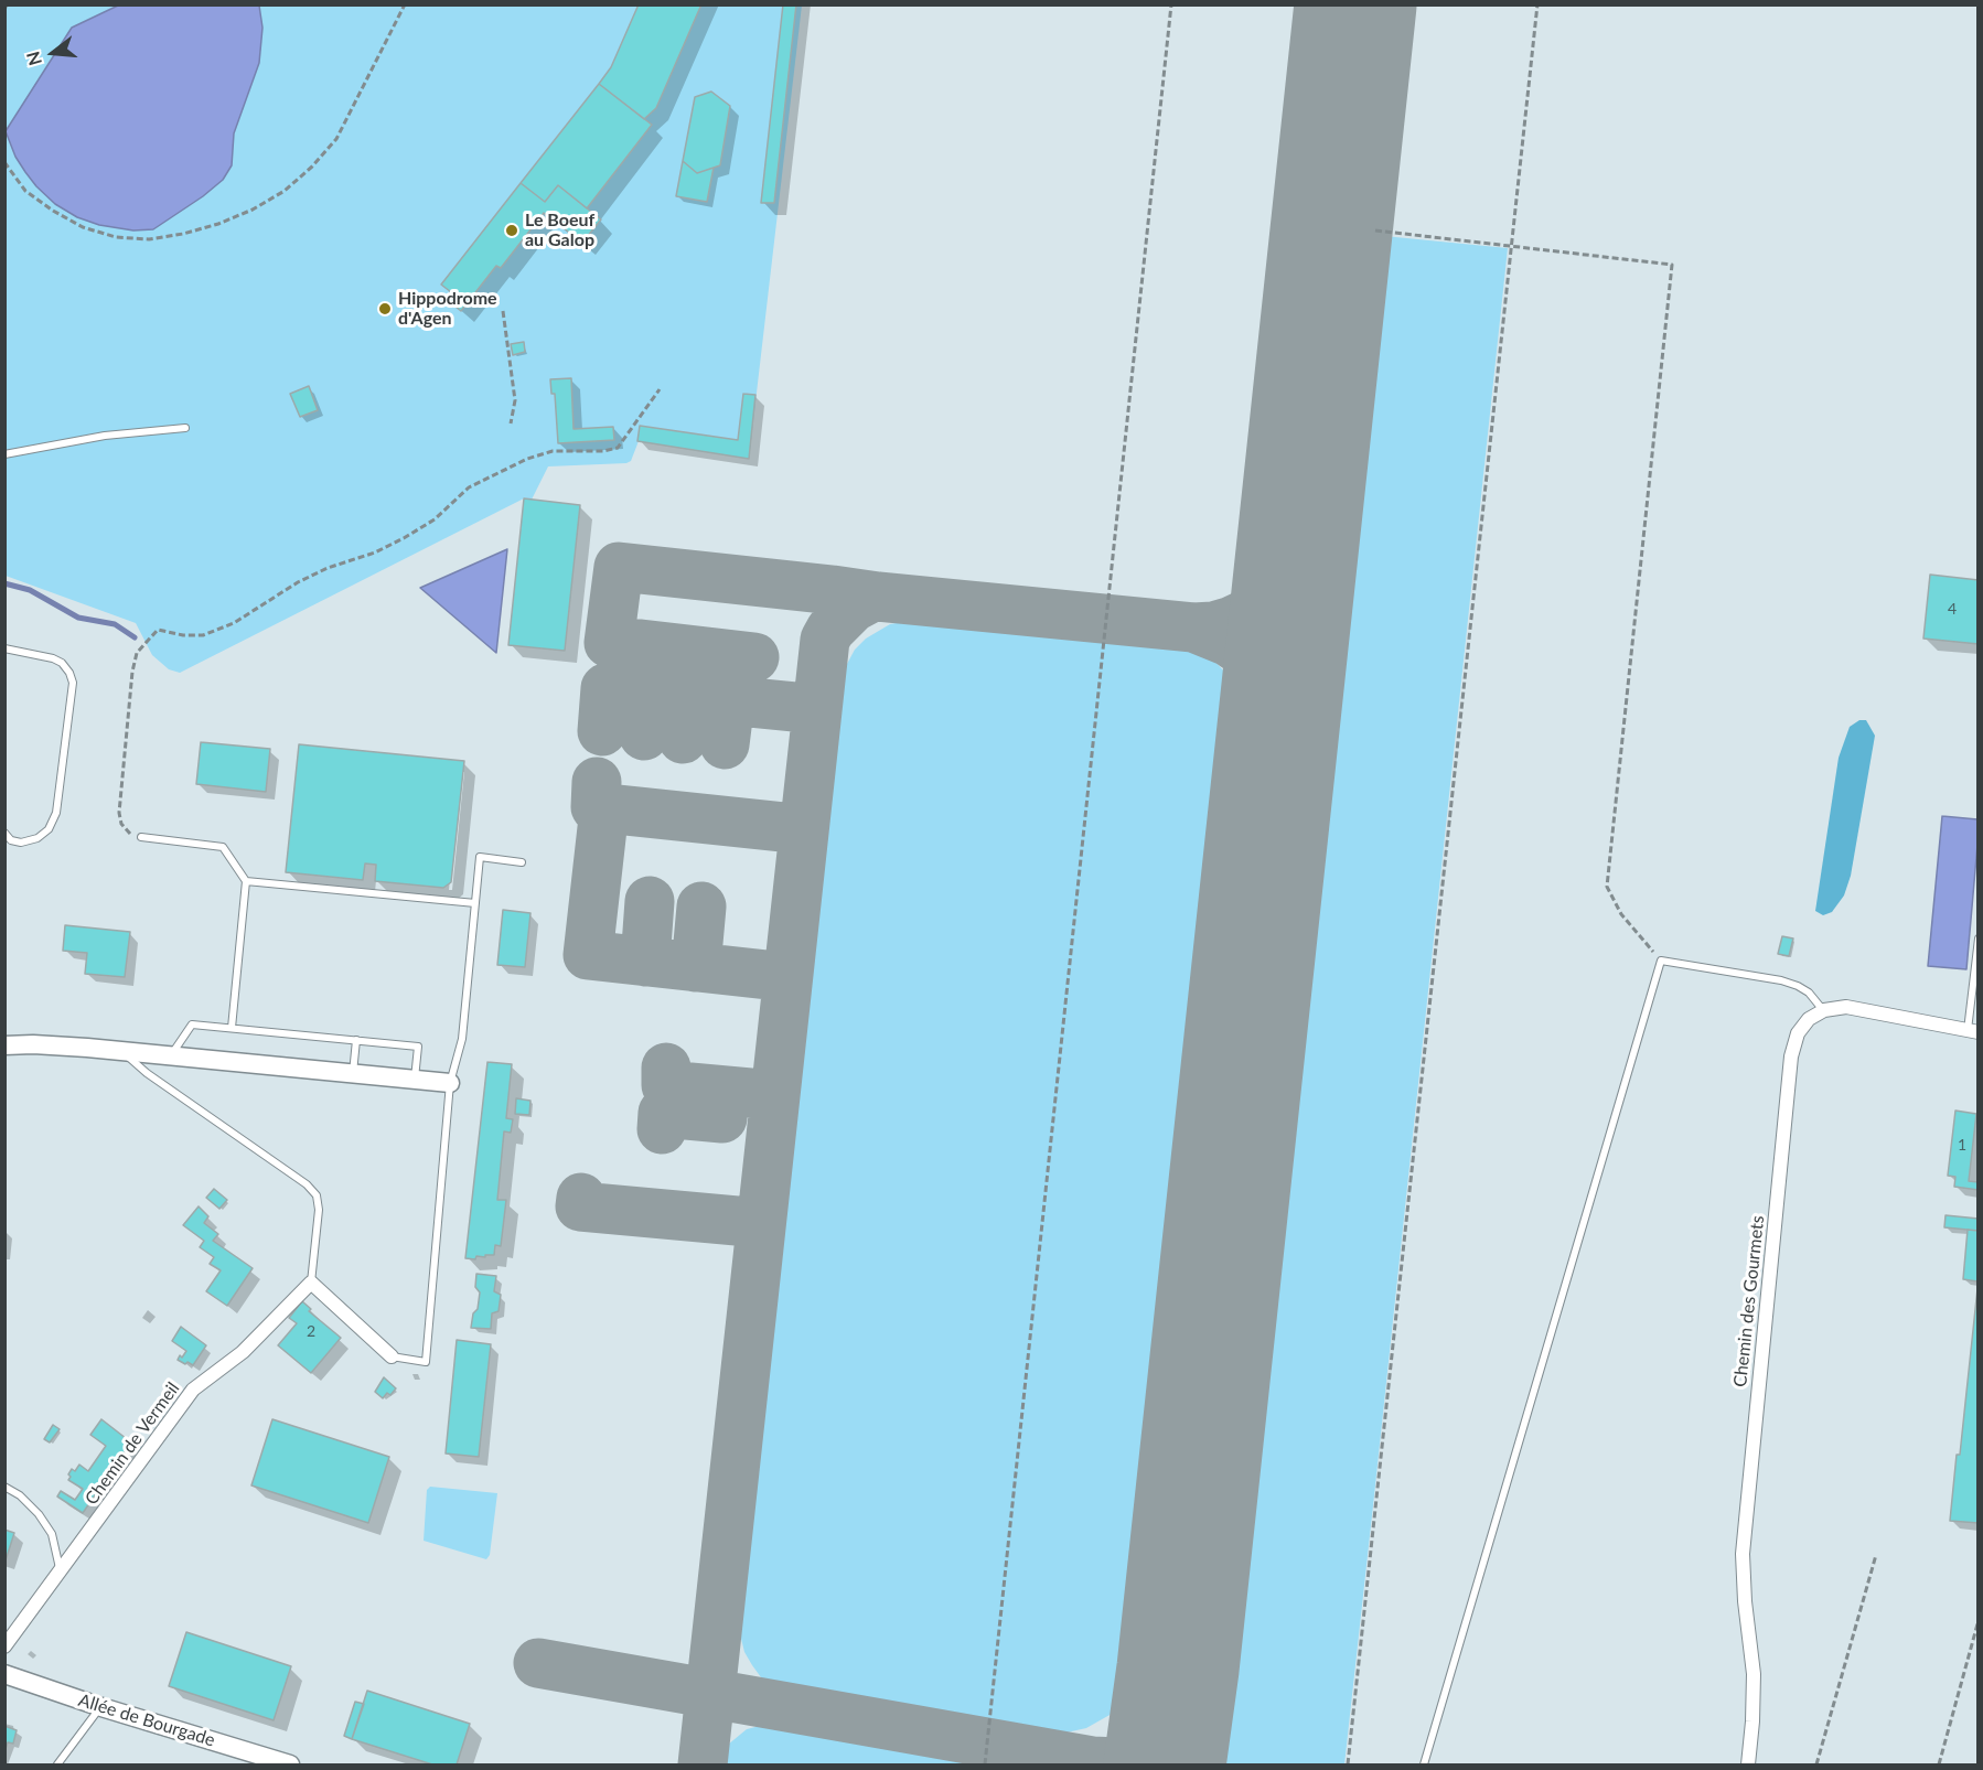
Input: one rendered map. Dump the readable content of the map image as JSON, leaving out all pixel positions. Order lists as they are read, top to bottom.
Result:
{
  "streets": {
    "street": ["Chemin des Gourmets", "Chemin de Vermeil", "Allée de Bourgade"]
  },
  "places": ["Le Boeuf au Galop", "Hippodrome d'Agen"],
  "house_numbers": ["4", "1", "2"],
  "north": "left"
}
